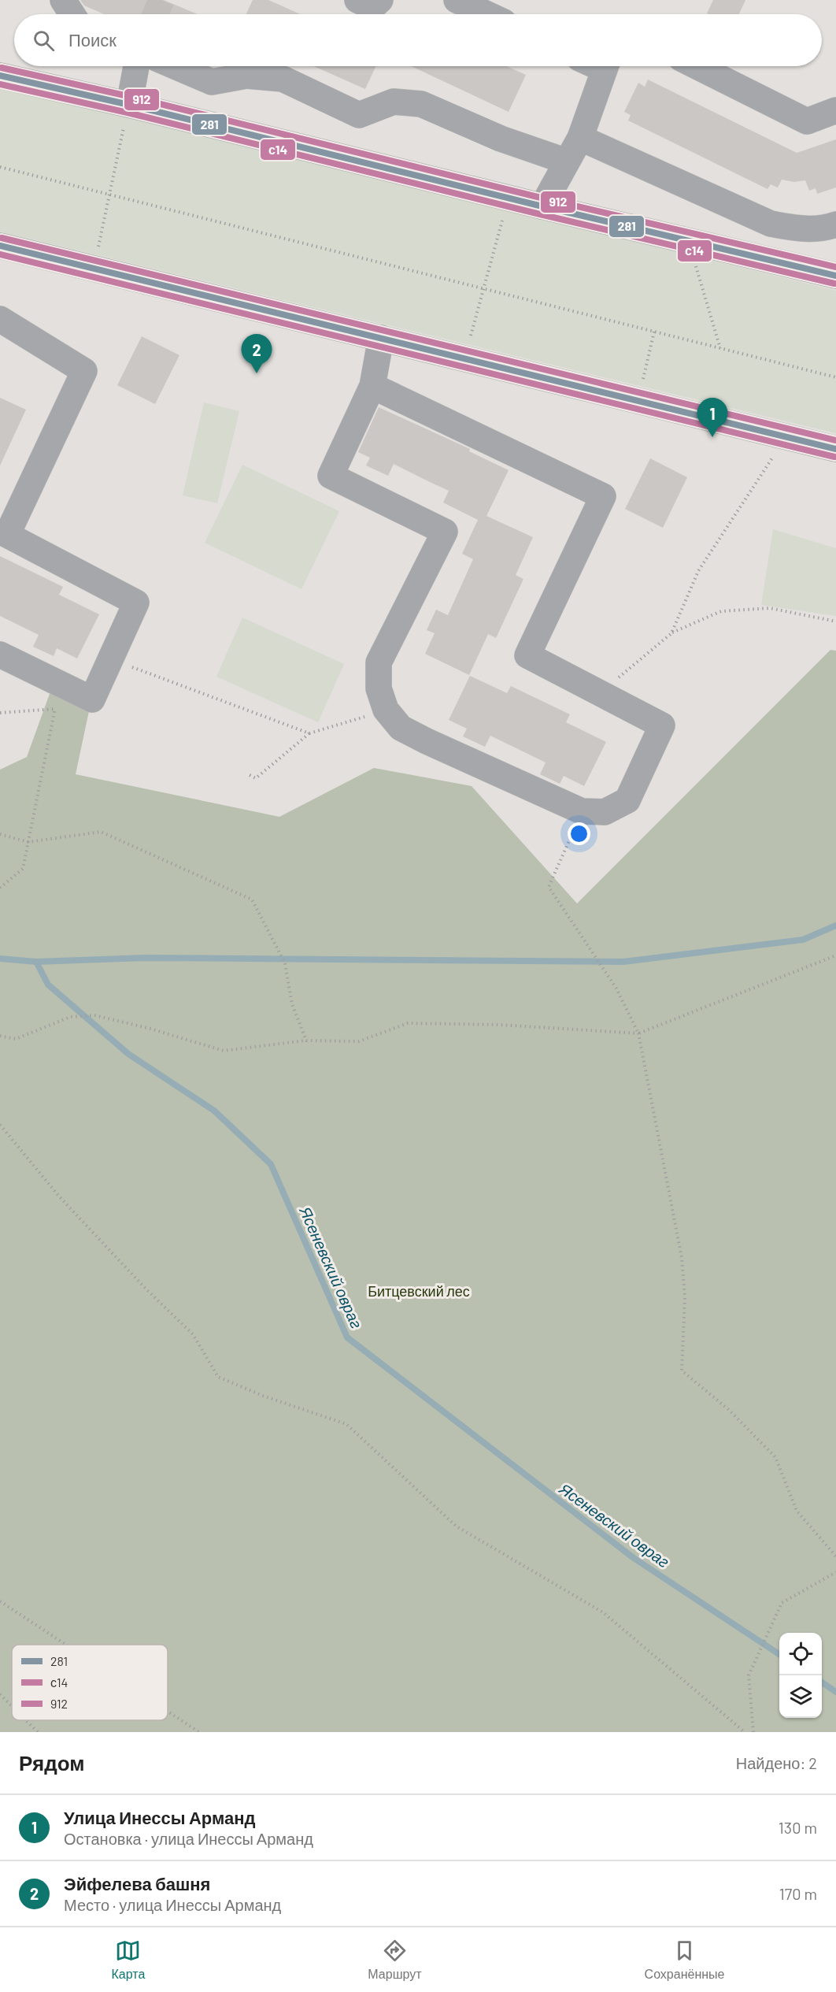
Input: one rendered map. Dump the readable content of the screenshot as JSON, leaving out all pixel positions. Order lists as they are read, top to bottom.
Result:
{
  "water": ["Ясеневский овраг"],
  "parks": ["Битцевский лес"],
  "lines": ["transit line 912", "transit line 281", "transit line с14"],
  "legend": ["281", "с14", "912"],
  "page": {
    "search": "Поиск",
    "pins": ["2", "1"],
    "heading": ["Рядом", "Найдено: 2"],
    "list": [
      {
        "mark": "1",
        "name": "Улица Инессы Арманд",
        "note": "Остановка · улица Инессы Арманд",
        "value": "130 m"
      },
      {
        "mark": "2",
        "name": "Эйфелева башня",
        "note": "Место · улица Инессы Арманд",
        "value": "170 m"
      }
    ],
    "nav": ["Карта", "Маршрут", "Сохранённые"]
  }
}
